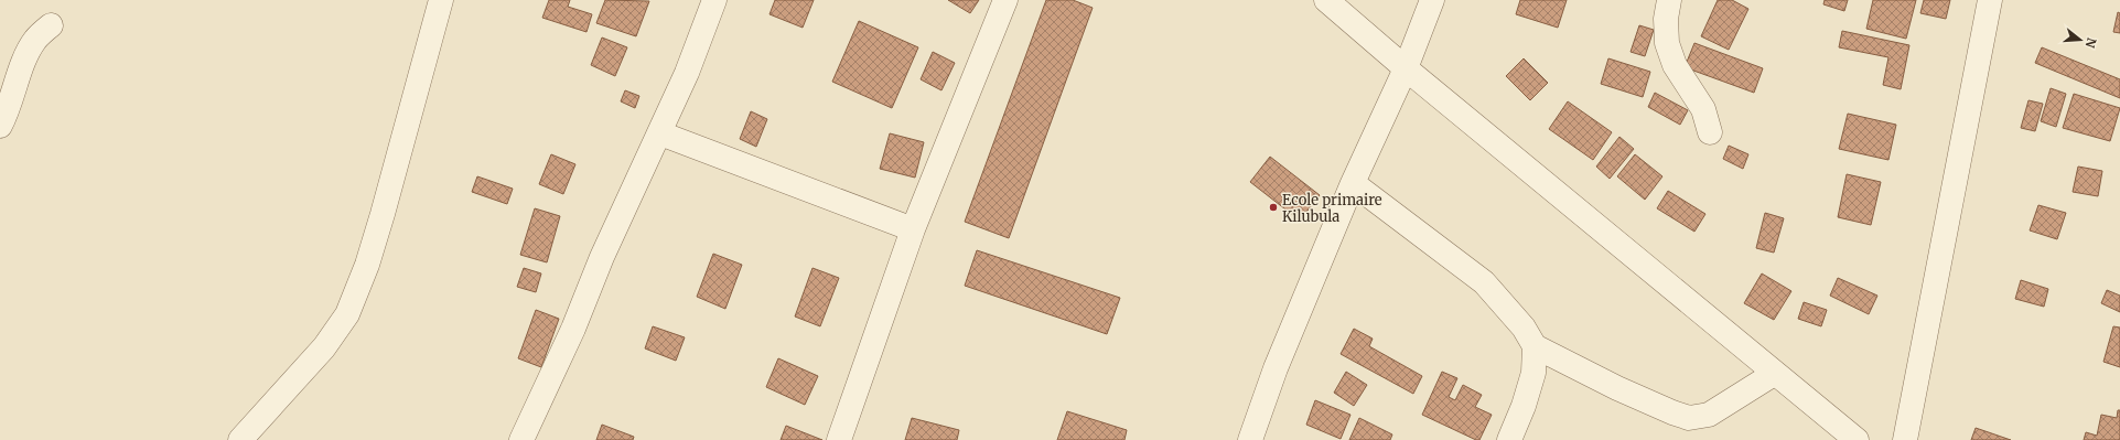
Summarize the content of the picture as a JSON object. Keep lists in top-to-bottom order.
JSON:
{
  "places": ["Ecole primaire Kilubula"],
  "north": "right"
}
